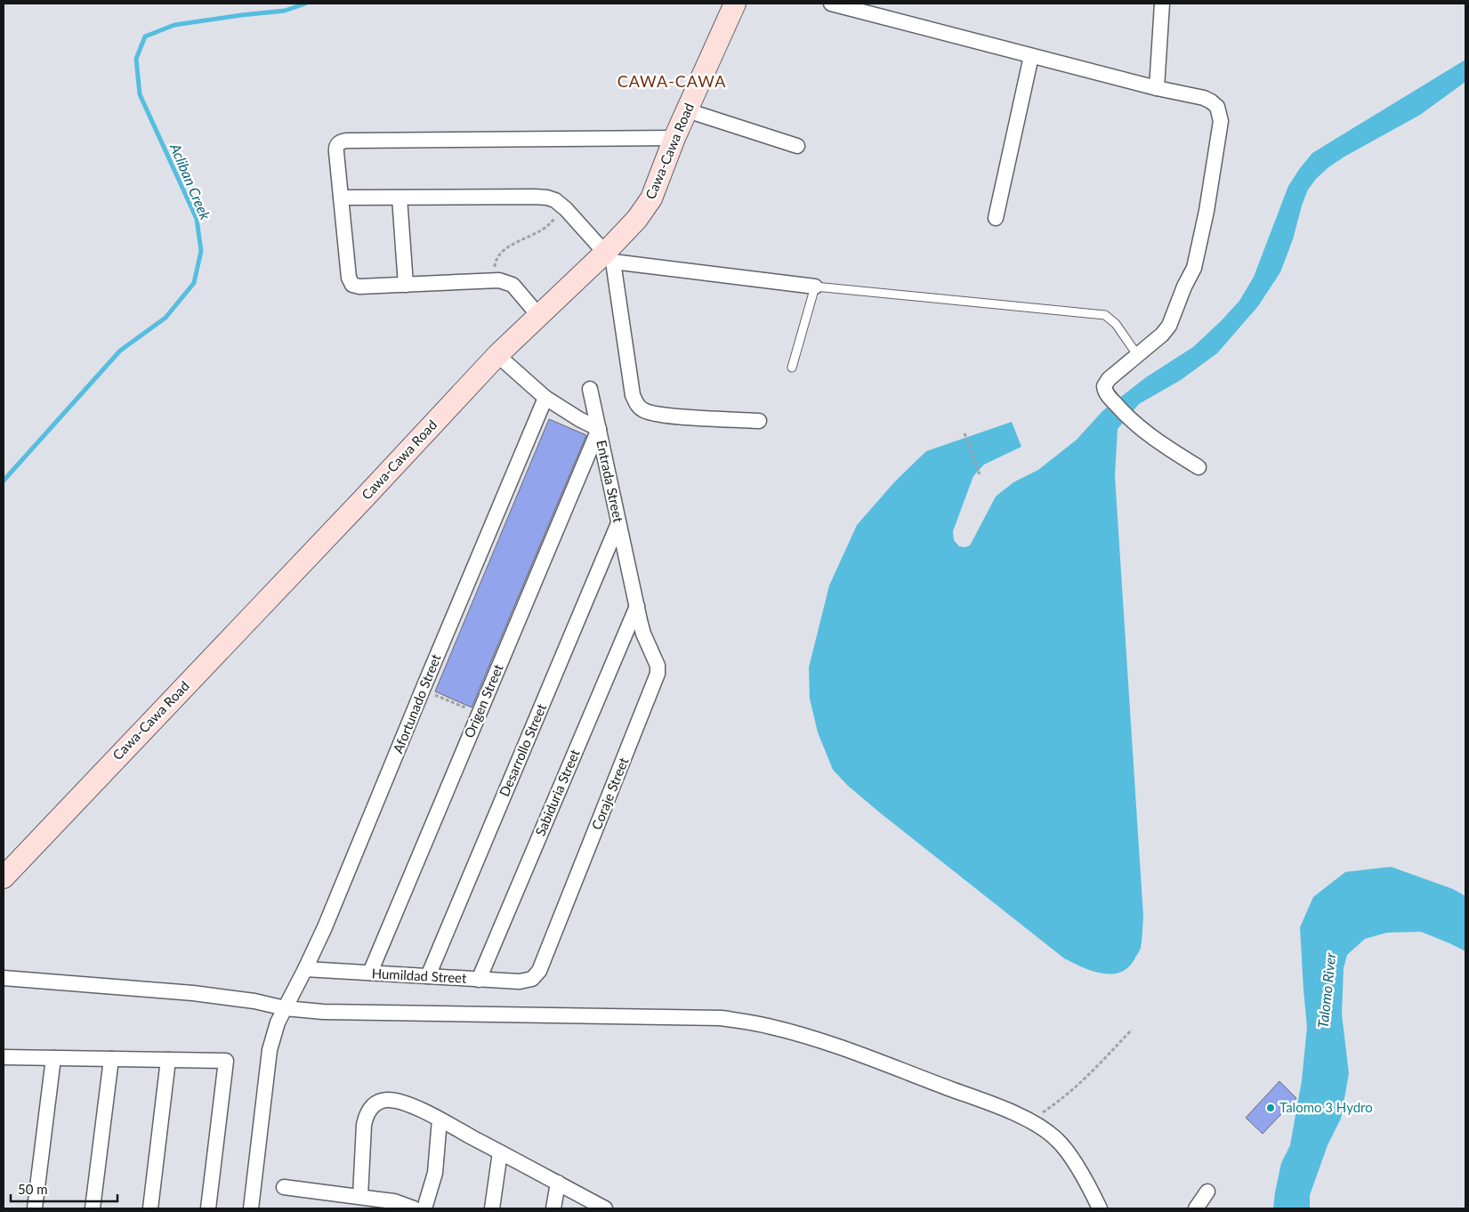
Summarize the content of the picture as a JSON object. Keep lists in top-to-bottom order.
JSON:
{
  "streets": {
    "street": [
      "Cawa-Cawa Road",
      "Entrada Street",
      "Origen Street",
      "Afortunado Street",
      "Desarrollo Street",
      "Sabiduria Street",
      "Coraje Street",
      "Humildad Street"
    ]
  },
  "crossings": [
    ["Cawa-Cawa Road", "Entrada Street"],
    ["Entrada Street", "Origen Street"],
    ["Entrada Street", "Afortunado Street"],
    ["Entrada Street", "Desarrollo Street"],
    ["Entrada Street", "Sabiduria Street"],
    ["Entrada Street", "Coraje Street"],
    ["Origen Street", "Humildad Street"],
    ["Afortunado Street", "Humildad Street"],
    ["Desarrollo Street", "Humildad Street"],
    ["Sabiduria Street", "Coraje Street"],
    ["Sabiduria Street", "Humildad Street"],
    ["Coraje Street", "Humildad Street"]
  ],
  "districts": ["CAWA-CAWA"],
  "water": ["Acliban Creek", "Talomo River"],
  "places": ["Talomo 3 Hydro"],
  "scale_bar": "50 m"
}
